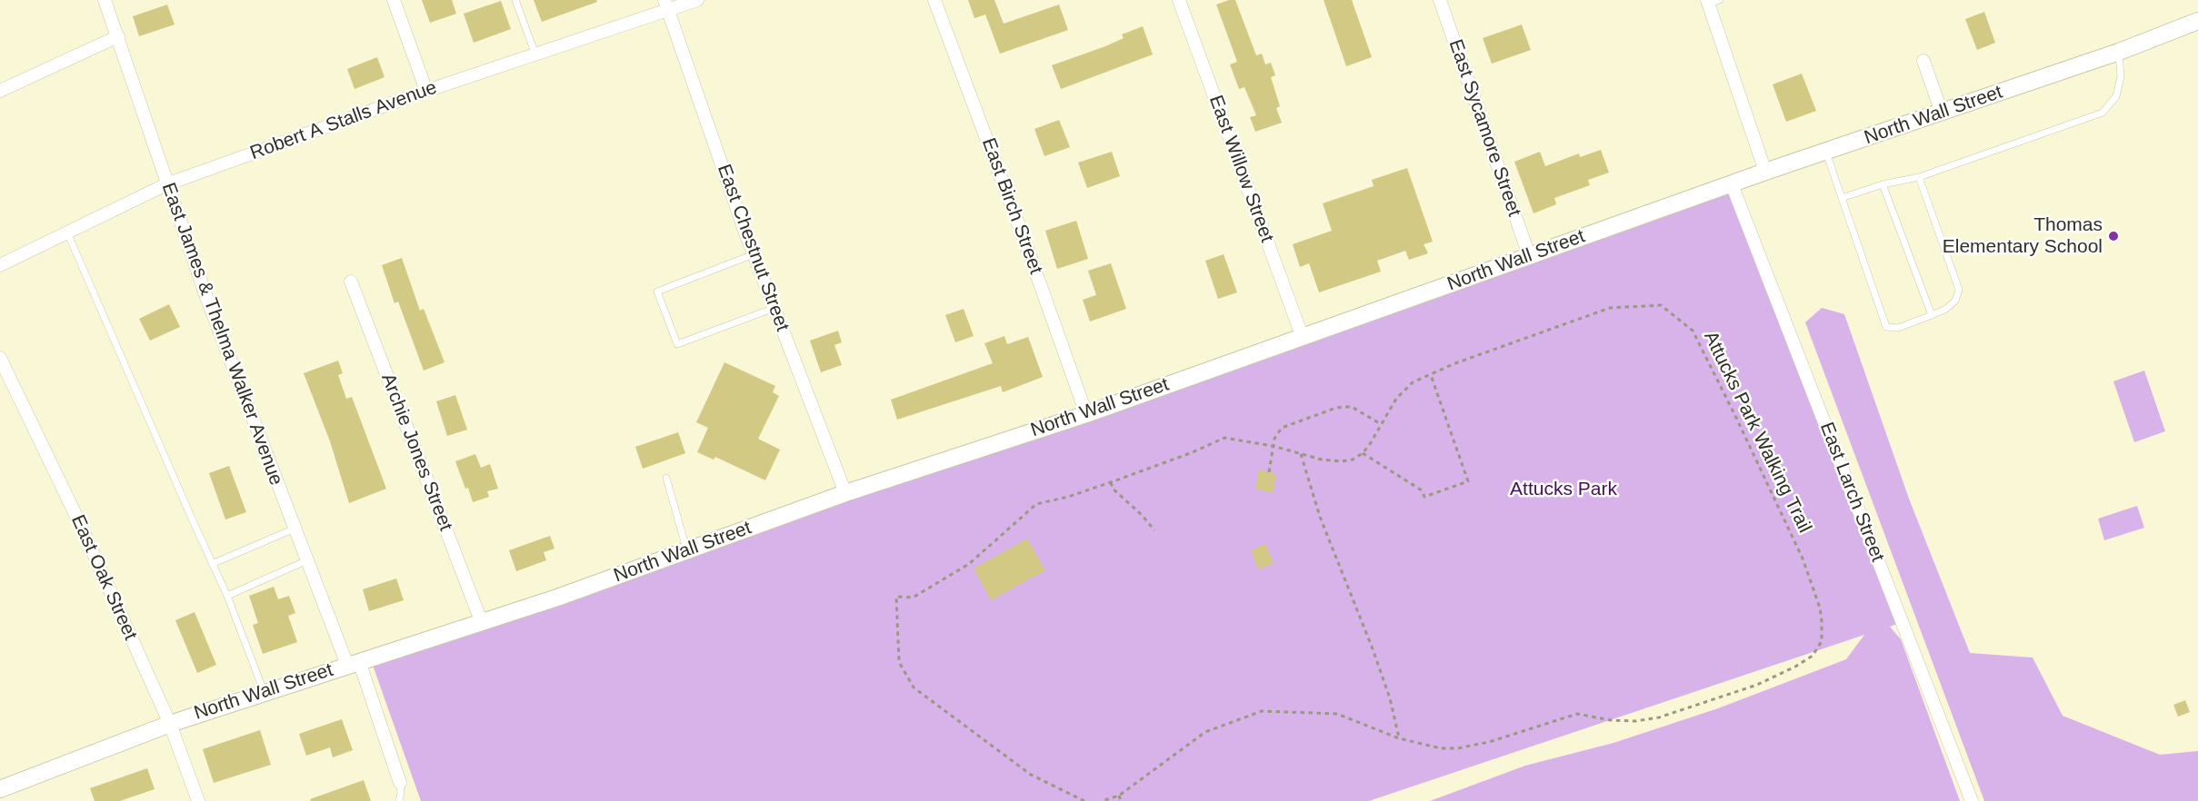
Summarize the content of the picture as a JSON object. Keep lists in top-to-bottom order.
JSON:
{
  "streets": {
    "street": [
      "North Wall Street",
      "Robert A Stalls Avenue",
      "East Sycamore Street",
      "East Willow Street",
      "East Birch Street",
      "East Chestnut Street",
      "East James & Thelma Walker Avenue",
      "Archie Jones Street",
      "East Larch Street",
      "East Oak Street"
    ],
    "path": ["Attucks Park Walking Trail"]
  },
  "crossings": [
    ["North Wall Street", "East Sycamore Street"],
    ["North Wall Street", "East Willow Street"],
    ["North Wall Street", "East Birch Street"],
    ["North Wall Street", "East Chestnut Street"],
    ["North Wall Street", "East James & Thelma Walker Avenue"],
    ["North Wall Street", "Archie Jones Street"],
    ["North Wall Street", "East Larch Street"],
    ["North Wall Street", "East Oak Street"],
    ["Robert A Stalls Avenue", "East Chestnut Street"],
    ["Robert A Stalls Avenue", "East James & Thelma Walker Avenue"]
  ],
  "parks": ["Attucks Park"],
  "places": ["Thomas Elementary School"]
}
